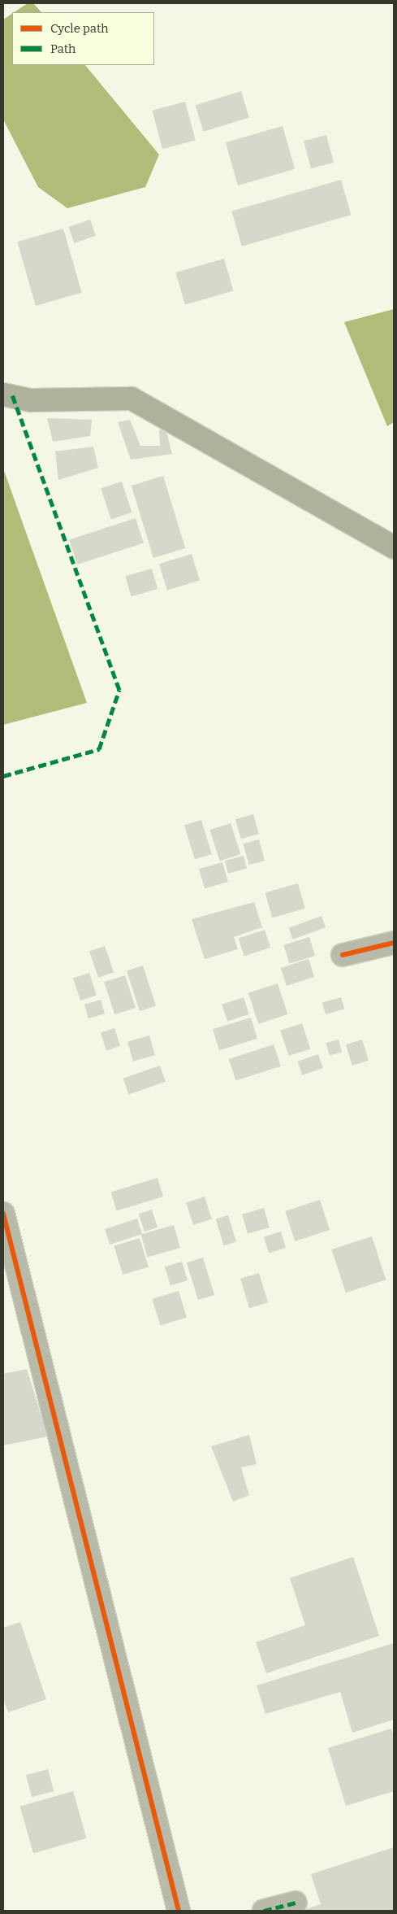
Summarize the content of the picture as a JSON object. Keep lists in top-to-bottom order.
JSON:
{
  "legend": ["Cycle path", "Path"]
}
